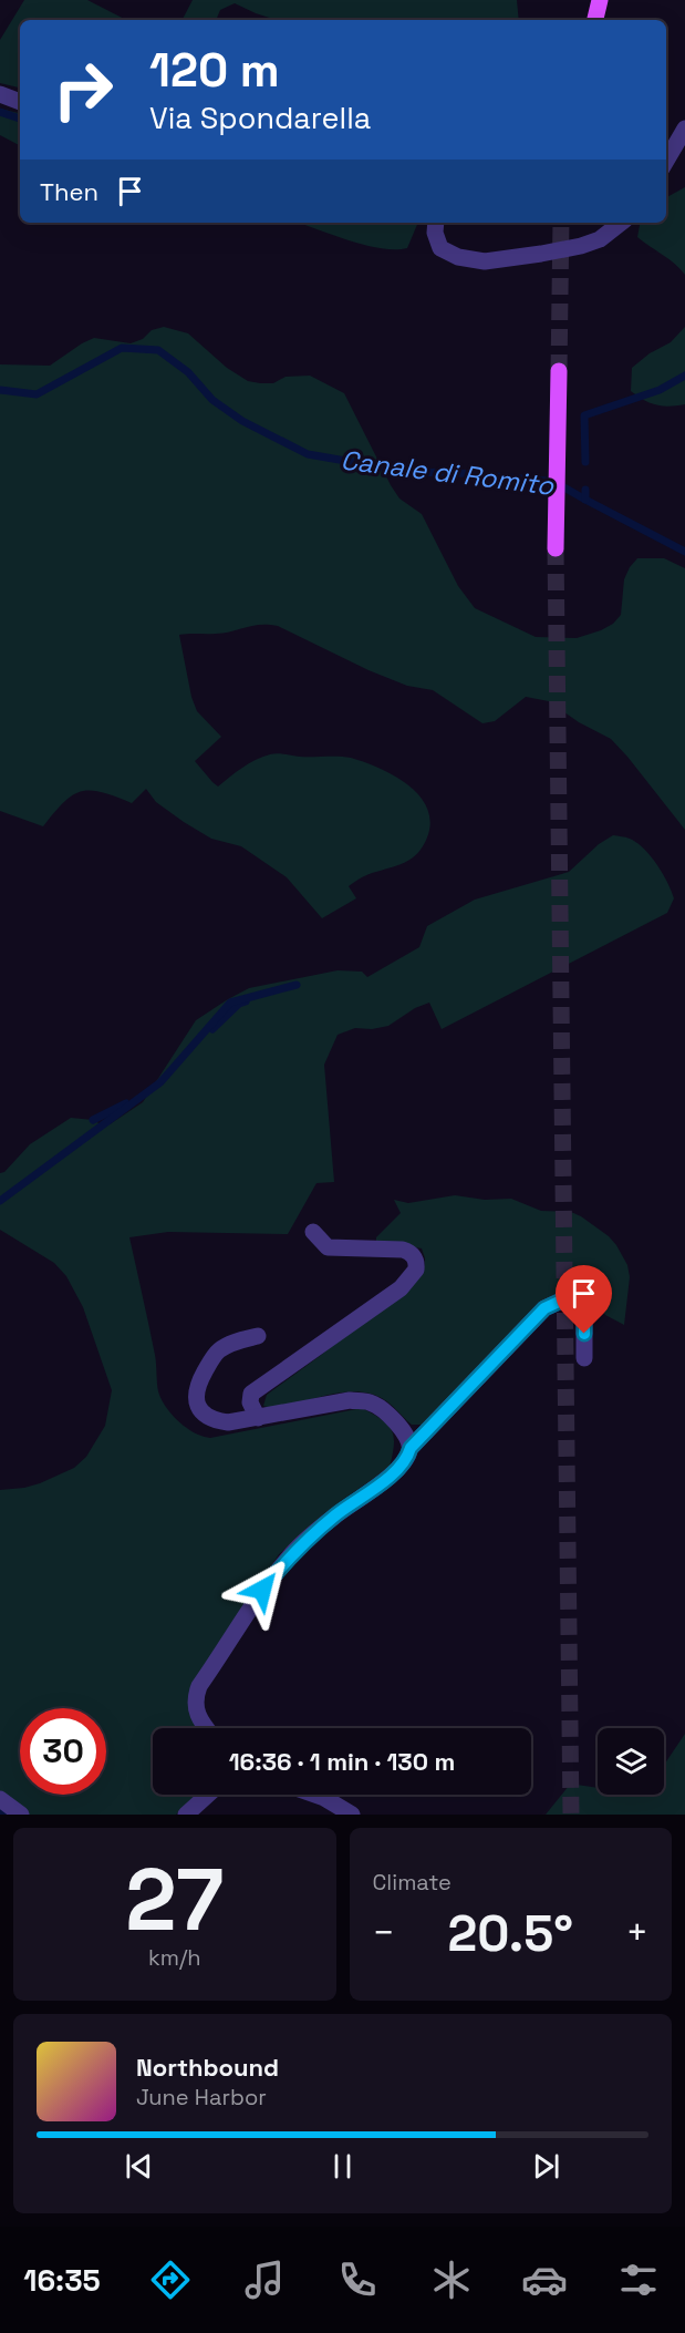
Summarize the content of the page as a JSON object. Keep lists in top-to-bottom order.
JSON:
{
  "water": ["Canale di Romito"],
  "page": {
    "turn": ["120 m", "Via Spondarella"],
    "then": "Then",
    "limit": "30",
    "trip": "16:36 · 1 min · 130 m",
    "tile": [
      ["27", "km/h"],
      "Climate"
    ],
    "heat": ["−", "20.5°", "+"],
    "song": ["Northbound", "June Harbor"],
    "tabs": "16:35"
  }
}
